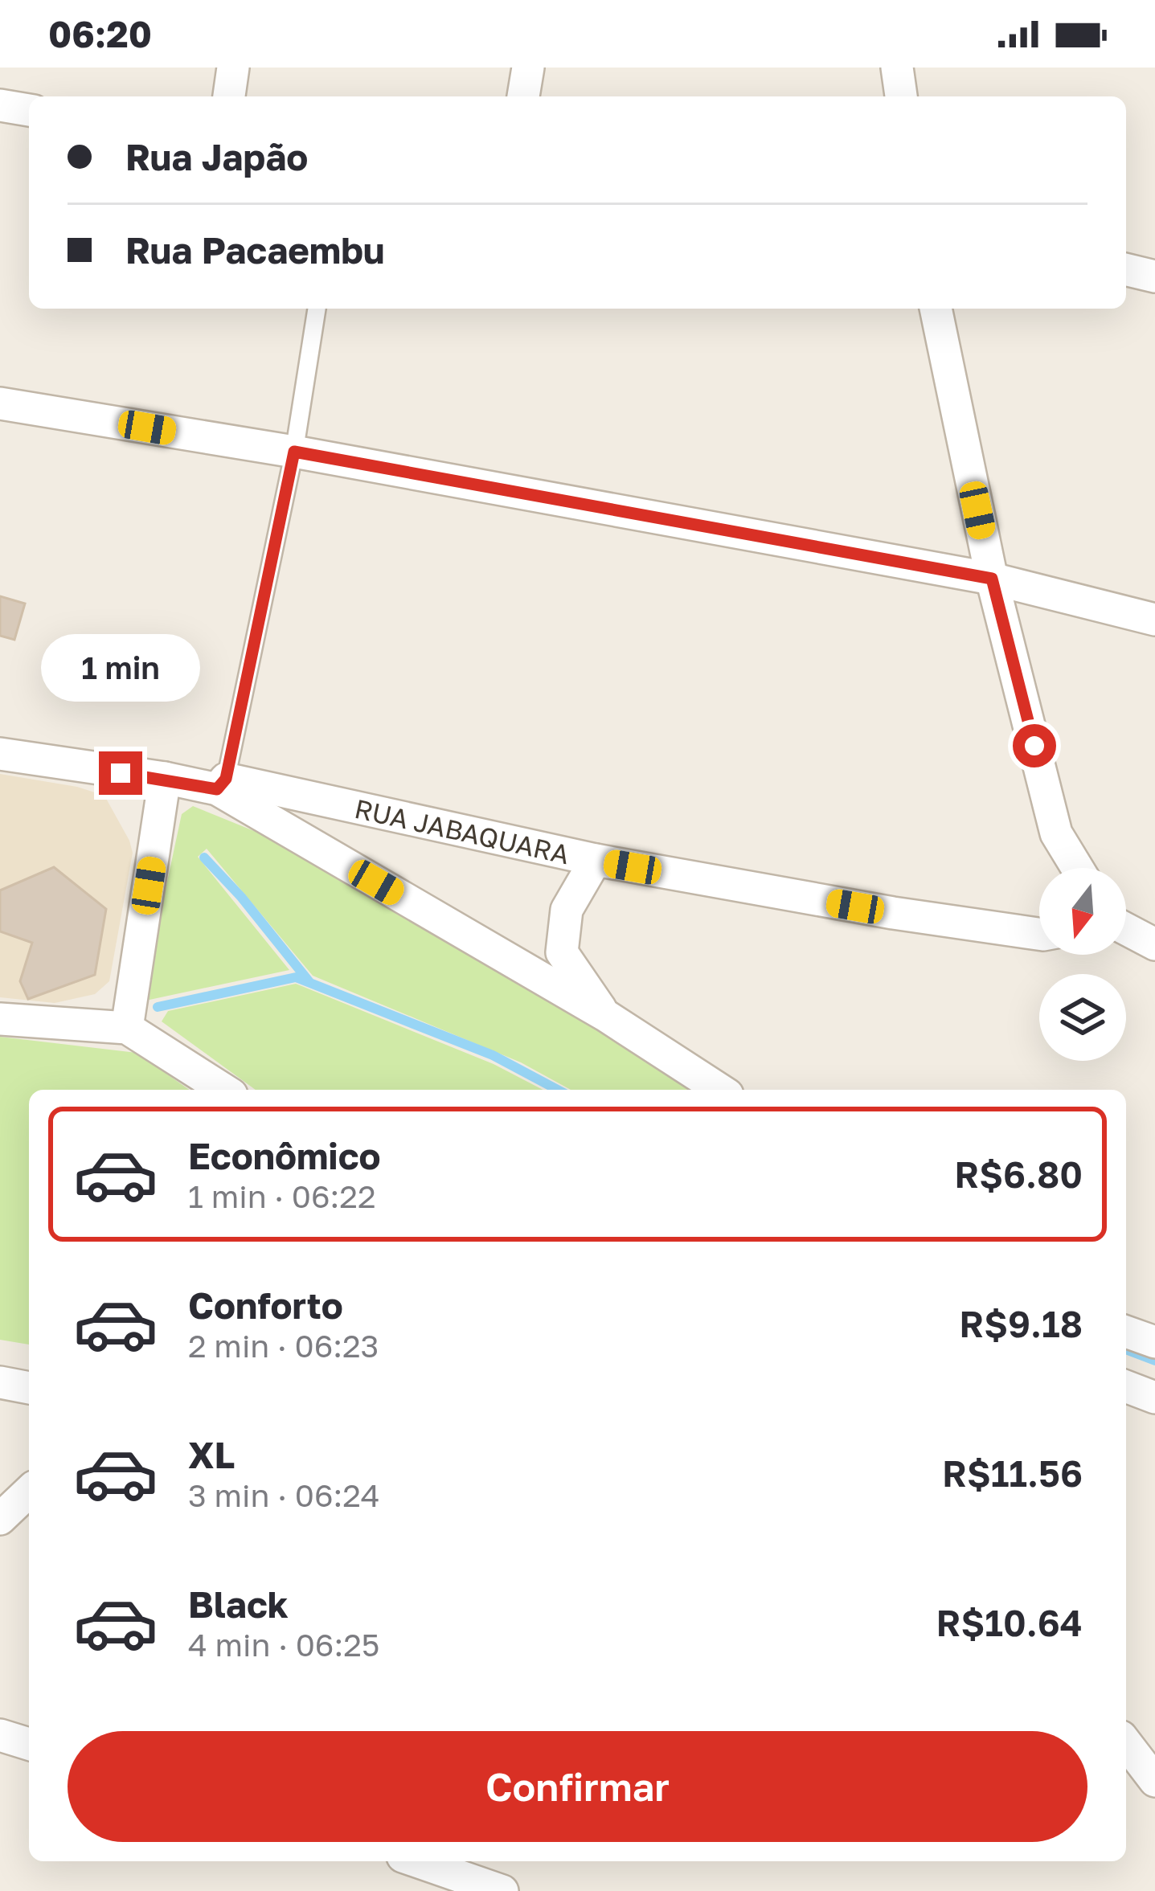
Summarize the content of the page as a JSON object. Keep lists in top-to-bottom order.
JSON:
{
  "streets": {
    "street": ["RUA JABAQUARA"]
  },
  "north": "bottom",
  "page": {
    "status": "06:20",
    "banner": ["Rua Japão", "Rua Pacaembu"],
    "bubble": "1 min",
    "list": [
      {
        "name": "Econômico",
        "note": "1 min · 06:22",
        "value": "R$6.80"
      },
      {
        "name": "Conforto",
        "note": "2 min · 06:23",
        "value": "R$9.18"
      },
      {
        "name": "XL",
        "note": "3 min · 06:24",
        "value": "R$11.56"
      },
      {
        "name": "Black",
        "note": "4 min · 06:25",
        "value": "R$10.64"
      }
    ],
    "buttons": "Confirmar"
  }
}
